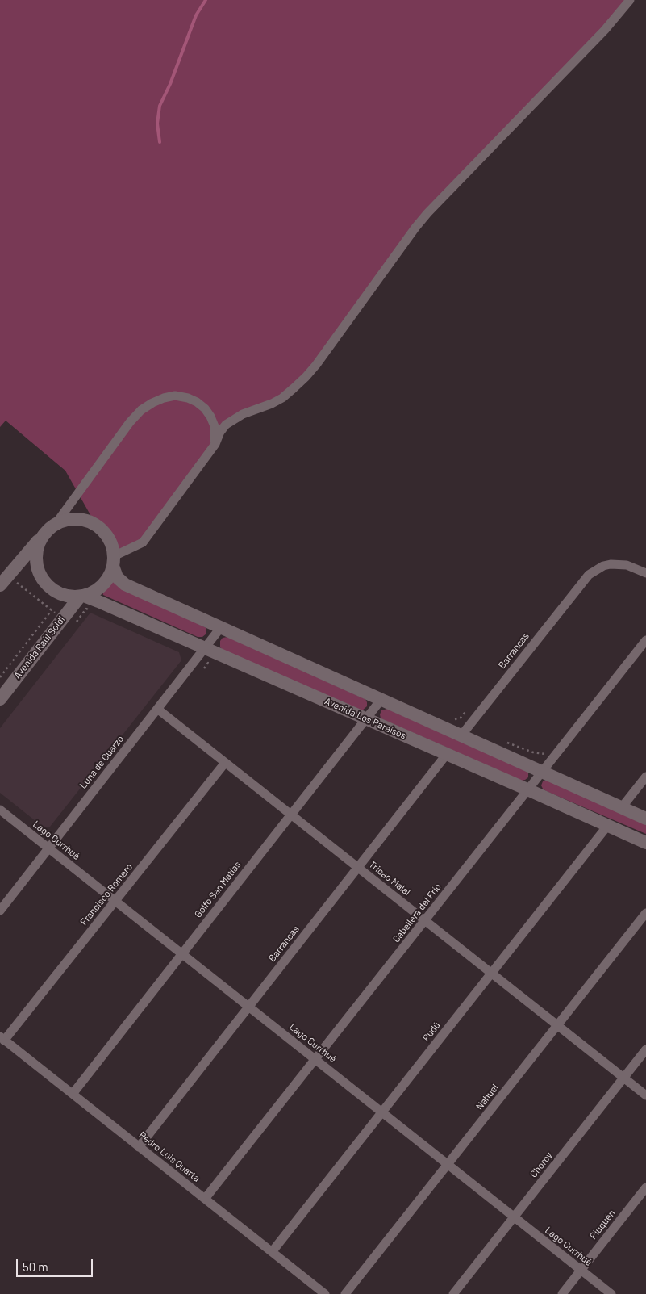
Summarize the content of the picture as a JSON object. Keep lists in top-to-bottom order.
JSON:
{
  "streets": {
    "main road": ["Avenida Raúl Soldi", "Avenida Los Paraísos"],
    "street": [
      "Barrancas",
      "Luna de Cuarzo",
      "Lago Currhué",
      "Tricao Malal",
      "Golfo San Matías",
      "Francisco Romero",
      "Cabellera del Frío",
      "Pudú",
      "Nahuel",
      "Pedro Luis Quarta",
      "Choroy",
      "Piuquén"
    ]
  },
  "crossings": [
    ["Avenida Raúl Soldi", "Avenida Los Paraísos"],
    ["Barrancas", "Avenida Los Paraísos"],
    ["Barrancas", "Lago Currhué"],
    ["Barrancas", "Tricao Malal"],
    ["Barrancas", "Pedro Luis Quarta"],
    ["Avenida Los Paraísos", "Luna de Cuarzo"],
    ["Avenida Los Paraísos", "Golfo San Matías"],
    ["Avenida Los Paraísos", "Cabellera del Frío"],
    ["Avenida Los Paraísos", "Pudú"],
    ["Luna de Cuarzo", "Lago Currhué"],
    ["Luna de Cuarzo", "Tricao Malal"],
    ["Lago Currhué", "Golfo San Matías"],
    ["Lago Currhué", "Francisco Romero"],
    ["Lago Currhué", "Cabellera del Frío"],
    ["Lago Currhué", "Pudú"],
    ["Lago Currhué", "Nahuel"],
    ["Lago Currhué", "Choroy"],
    ["Lago Currhué", "Piuquén"],
    ["Tricao Malal", "Golfo San Matías"],
    ["Tricao Malal", "Francisco Romero"],
    ["Tricao Malal", "Cabellera del Frío"],
    ["Tricao Malal", "Pudú"],
    ["Tricao Malal", "Nahuel"],
    ["Tricao Malal", "Choroy"],
    ["Golfo San Matías", "Pedro Luis Quarta"],
    ["Francisco Romero", "Pedro Luis Quarta"],
    ["Cabellera del Frío", "Pedro Luis Quarta"],
    ["Pudú", "Pedro Luis Quarta"]
  ],
  "scale_bar": "50 m"
}
